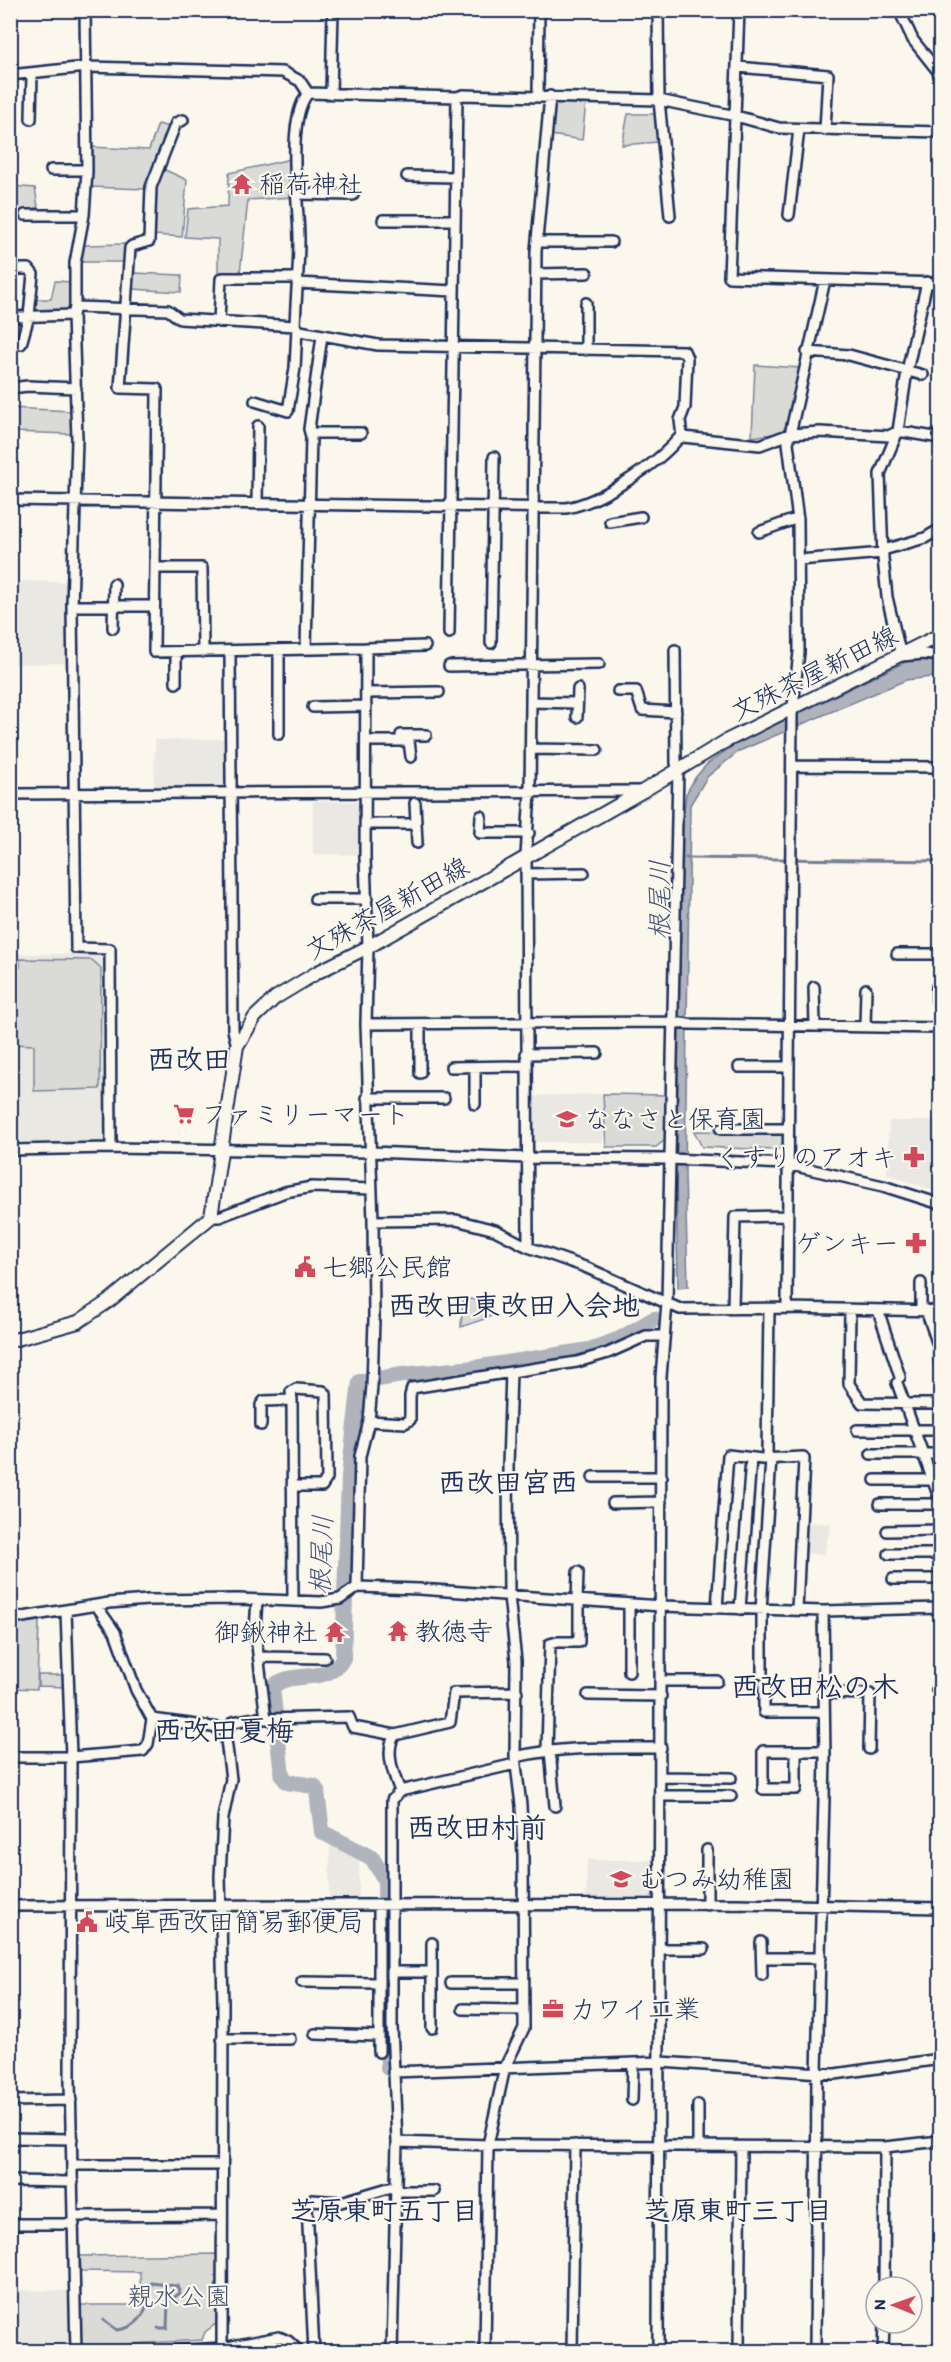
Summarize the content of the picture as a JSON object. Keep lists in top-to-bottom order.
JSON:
{
  "streets": {
    "main road": ["文殊茶屋新田線"]
  },
  "districts": [
    "西改田",
    "西改田東改田入会地",
    "西改田宮西",
    "西改田松の木",
    "西改田夏梅",
    "西改田村前",
    "芝原東町五丁目",
    "芝原東町三丁目"
  ],
  "water": ["根尾川"],
  "parks": ["親水公園"],
  "places": {
    "temple": ["稲荷神社", "教徳寺", "御鍬神社"],
    "supermarket": ["ファミリーマート"],
    "school or university": ["ななさと保育園", "むつみ幼稚園"],
    "pharmacy": ["くすりのアオキ", "ゲンキー"],
    "public building": ["七郷公民館", "岐阜西改田簡易郵便局"],
    "office": ["カワイ工業"]
  },
  "north": "left"
}
